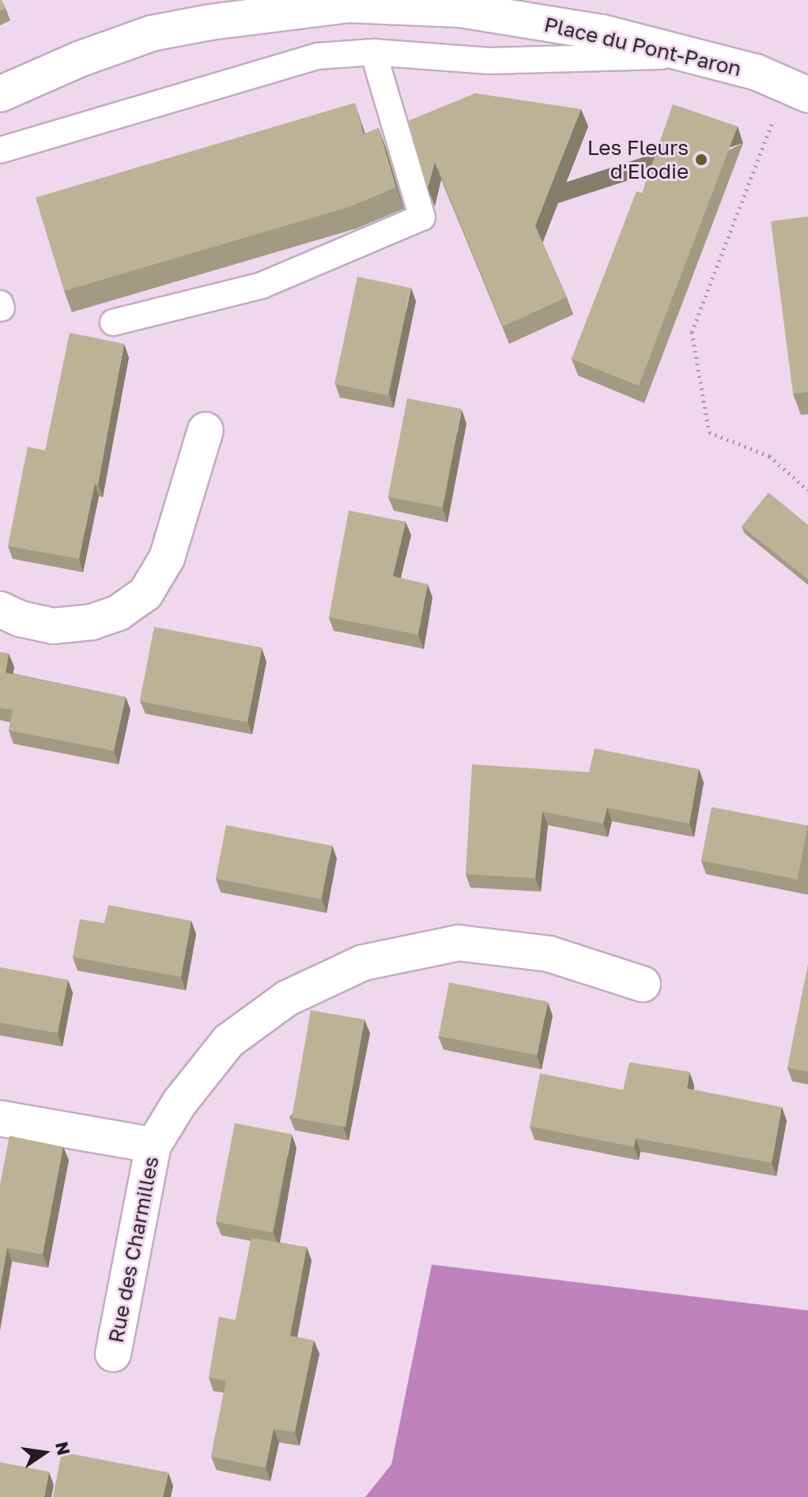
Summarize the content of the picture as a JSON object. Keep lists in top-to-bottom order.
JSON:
{
  "streets": {
    "street": ["Place du Pont-Paron", "Rue des Charmilles"]
  },
  "places": ["Les Fleurs d'Elodie"],
  "north": "right"
}
